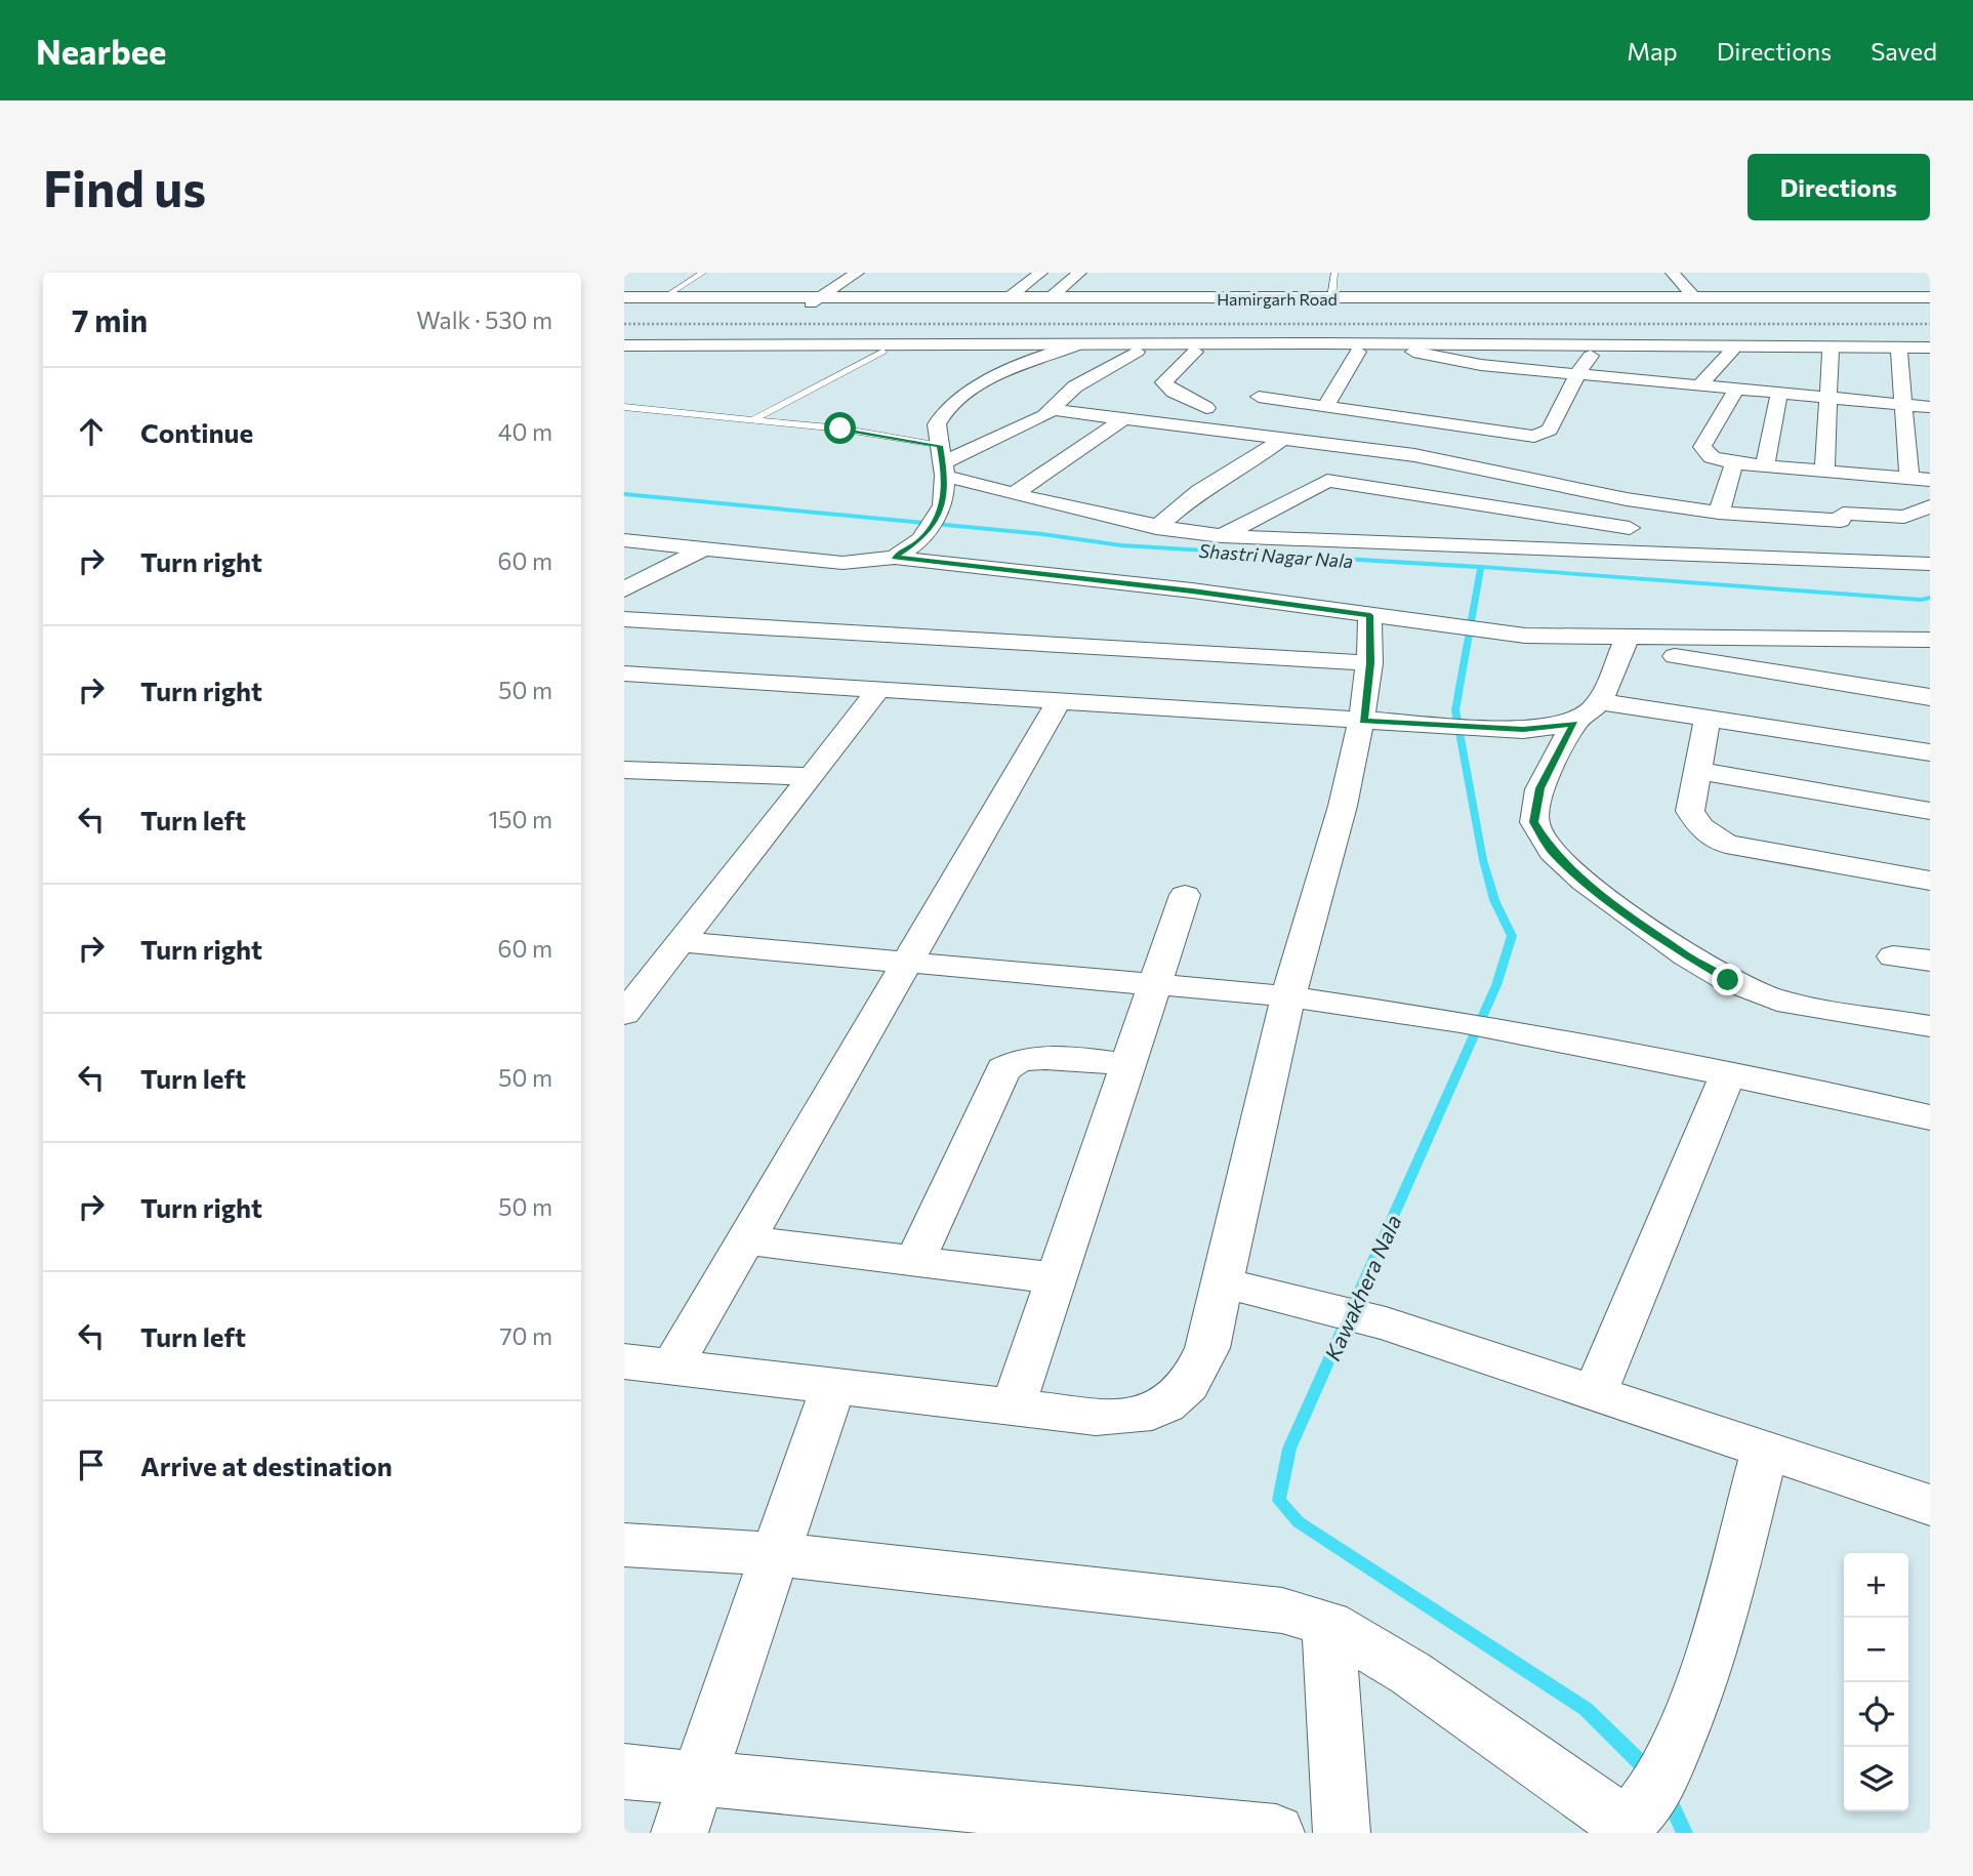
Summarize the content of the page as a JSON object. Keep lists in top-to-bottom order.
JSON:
{
  "streets": {
    "main road": ["Hamirgarh Road"]
  },
  "water": ["Shastri Nagar Nala", "Kawakhera Nala"],
  "page": {
    "header": "Nearbee",
    "nav": ["Map", "Directions", "Saved"],
    "buttons": "Directions",
    "title": "Find us",
    "heading": ["7 min", "Walk · 530 m"],
    "list": [
      ["Continue", "40 m"],
      ["Turn right", "60 m"],
      ["Turn right", "50 m"],
      ["Turn left", "150 m"],
      ["Turn right", "60 m"],
      ["Turn left", "50 m"],
      ["Turn right", "50 m"],
      ["Turn left", "70 m"],
      "Arrive at destination"
    ],
    "map_buttons": ["+", "−"]
  }
}
